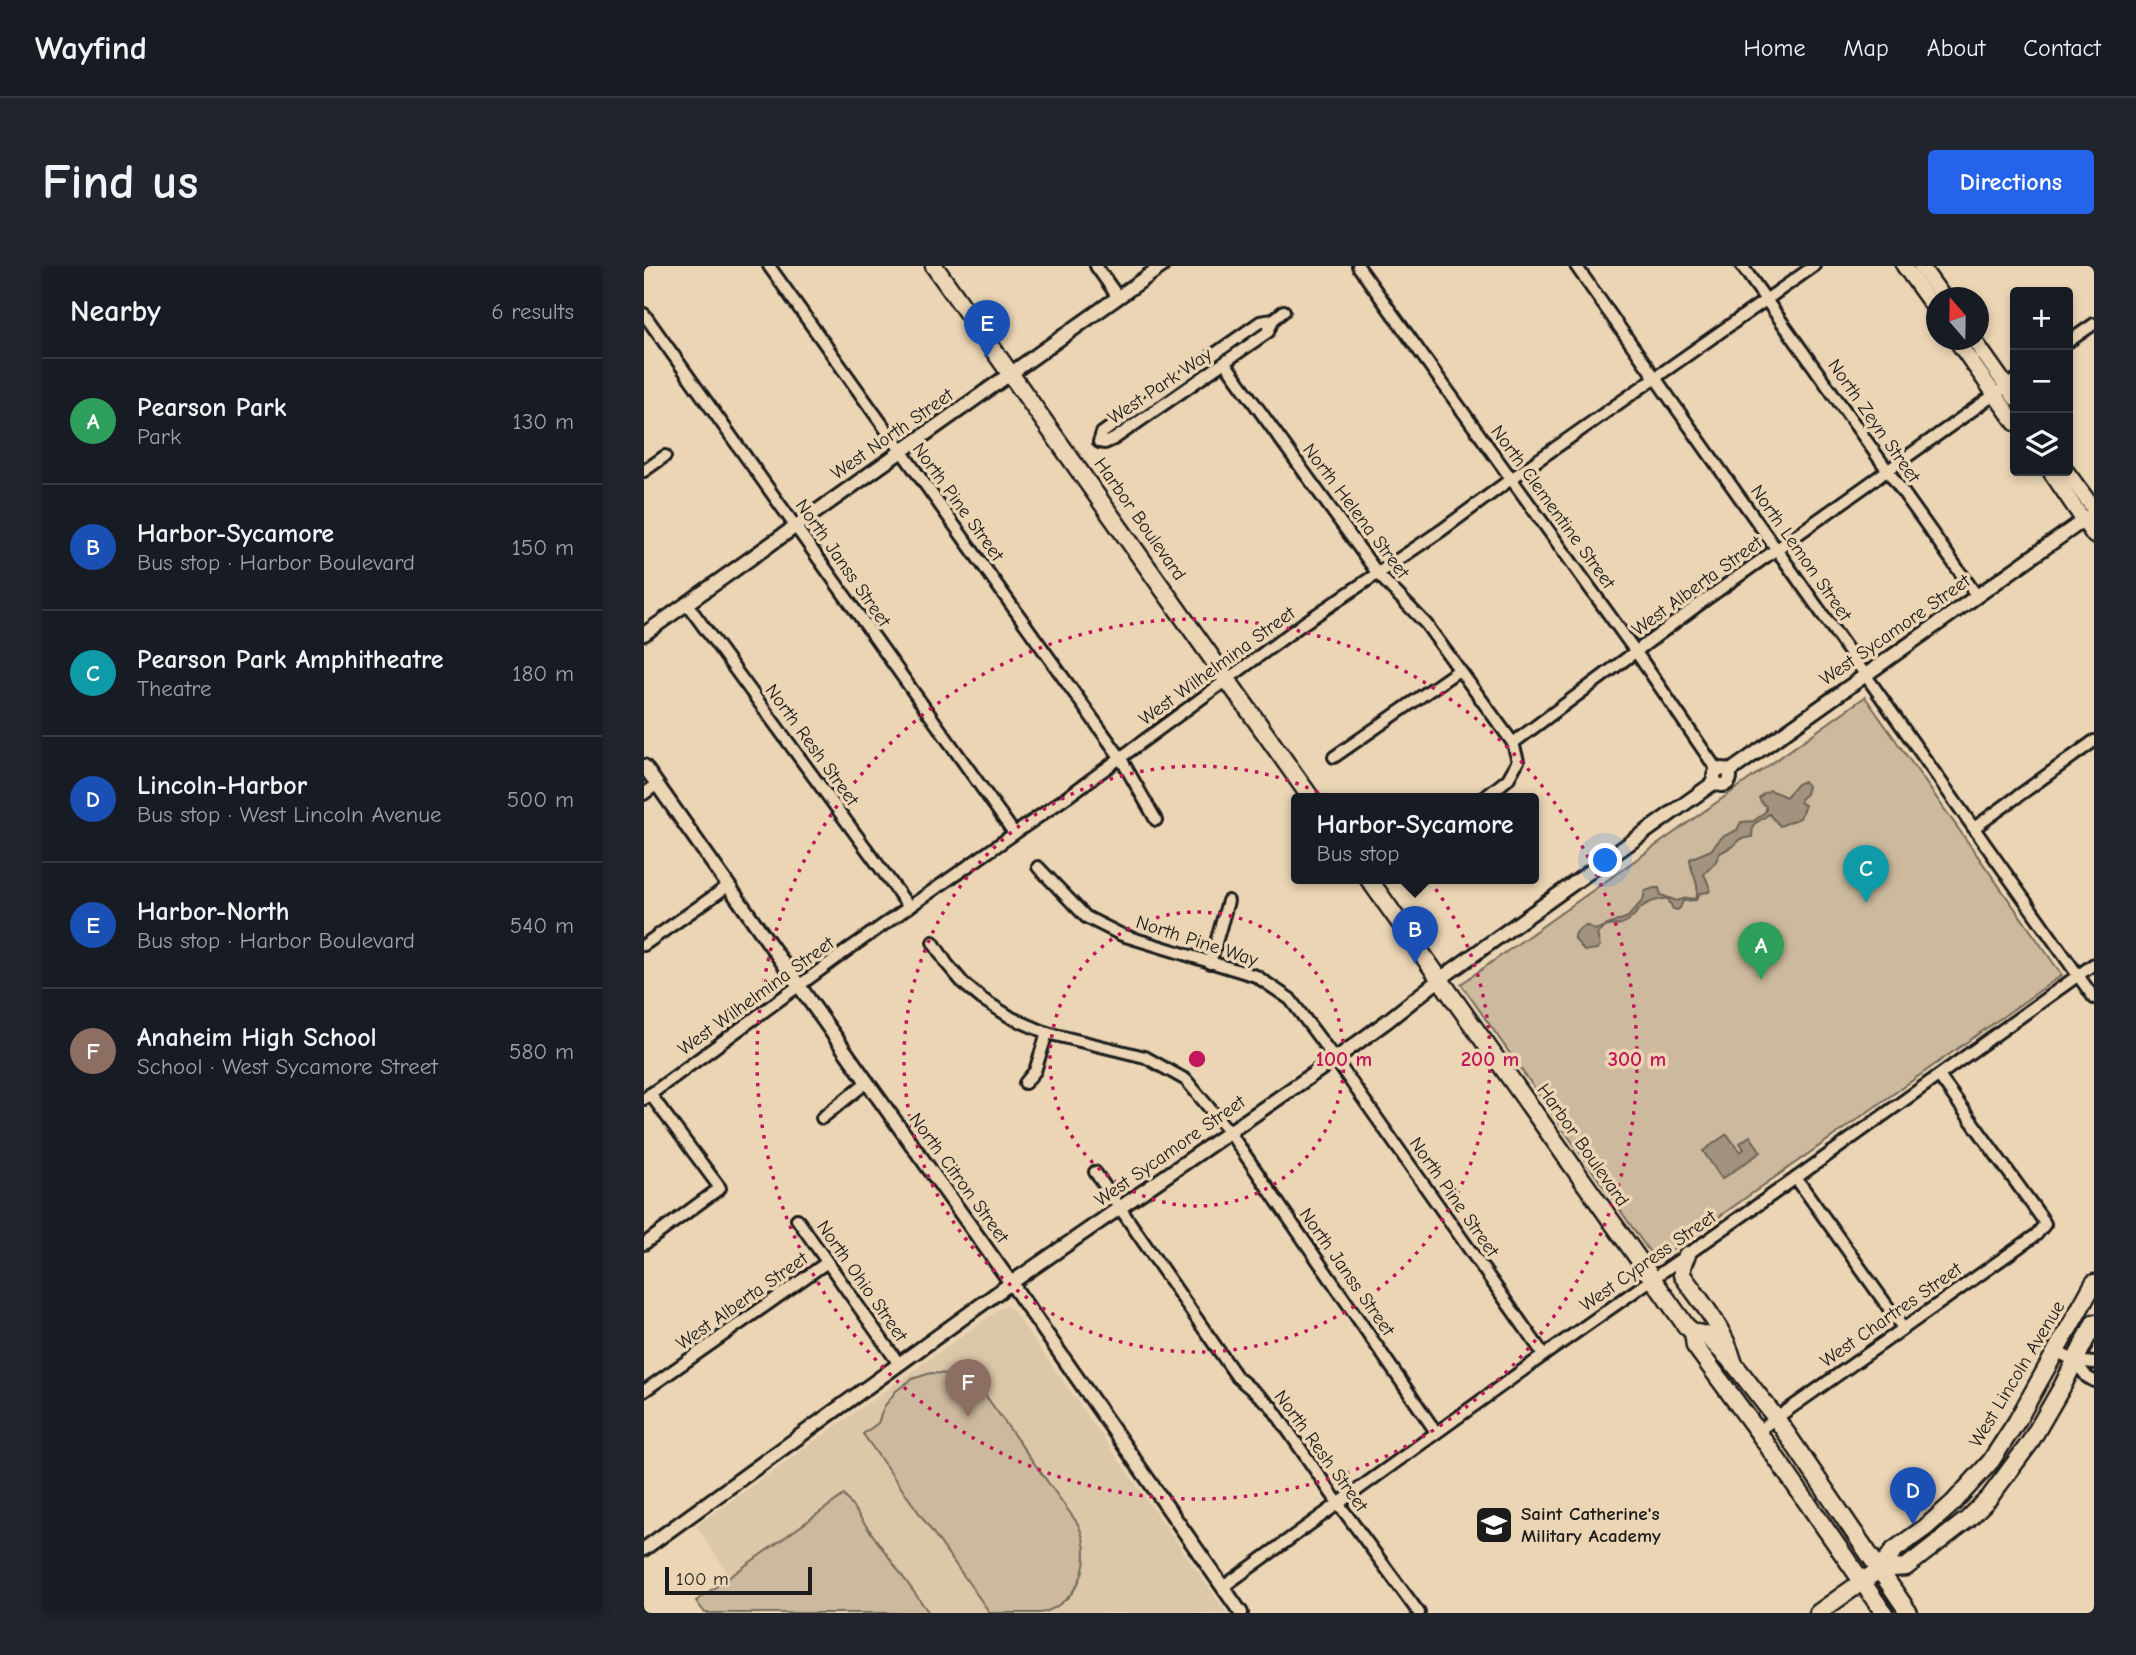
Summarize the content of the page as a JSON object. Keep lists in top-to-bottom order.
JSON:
{
  "streets": {
    "main road": ["Harbor Boulevard", "West Lincoln Avenue"],
    "street": [
      "West Park Way",
      "North Zeyn Street",
      "West North Street",
      "North Pine Street",
      "North Clementine Street",
      "North Helena Street",
      "North Lemon Street",
      "North Janss Street",
      "West Alberta Street",
      "West Sycamore Street",
      "West Wilhelmina Street",
      "North Resh Street",
      "North Pine Way",
      "North Citron Street",
      "West Cypress Street",
      "North Ohio Street",
      "West Chartres Street"
    ]
  },
  "crossings": [
    ["West Park Way", "North Helena Street"],
    ["North Zeyn Street", "West Alberta Street"],
    ["North Zeyn Street", "West Sycamore Street"],
    ["North Zeyn Street", "West Wilhelmina Street"],
    ["West North Street", "North Pine Street"],
    ["West North Street", "Harbor Boulevard"],
    ["West North Street", "North Janss Street"],
    ["West North Street", "North Resh Street"],
    ["North Pine Street", "West Sycamore Street"],
    ["North Pine Street", "West Wilhelmina Street"],
    ["North Pine Street", "North Pine Way"],
    ["North Pine Street", "West Cypress Street"],
    ["North Clementine Street", "West Alberta Street"],
    ["North Clementine Street", "West Sycamore Street"],
    ["North Clementine Street", "West Wilhelmina Street"],
    ["North Helena Street", "West Alberta Street"],
    ["North Helena Street", "West Wilhelmina Street"],
    ["Harbor Boulevard", "West Sycamore Street"],
    ["Harbor Boulevard", "West Wilhelmina Street"],
    ["Harbor Boulevard", "West Cypress Street"],
    ["Harbor Boulevard", "West Chartres Street"],
    ["Harbor Boulevard", "West Lincoln Avenue"],
    ["North Lemon Street", "West Alberta Street"],
    ["North Lemon Street", "West Sycamore Street"],
    ["North Lemon Street", "West Wilhelmina Street"],
    ["North Lemon Street", "West Cypress Street"],
    ["North Janss Street", "West Sycamore Street"],
    ["North Janss Street", "West Wilhelmina Street"],
    ["North Janss Street", "West Cypress Street"],
    ["West Alberta Street", "North Ohio Street"],
    ["West Sycamore Street", "North Resh Street"],
    ["West Sycamore Street", "North Pine Way"],
    ["West Sycamore Street", "North Citron Street"],
    ["West Sycamore Street", "North Ohio Street"],
    ["West Wilhelmina Street", "North Resh Street"],
    ["West Wilhelmina Street", "North Citron Street"],
    ["North Resh Street", "West Cypress Street"],
    ["North Citron Street", "West Cypress Street"],
    ["West Cypress Street", "West Chartres Street"]
  ],
  "places": {
    "school or university": ["Saint Catherine's Military Academy"]
  },
  "scale_bar": "100 m",
  "north": "top",
  "page": {
    "header": "Wayfind",
    "nav": [
      "Home",
      "Map",
      "About",
      "Contact"
    ],
    "buttons": "Directions",
    "title": "Find us",
    "heading": ["Nearby", "6 results"],
    "map_buttons": ["+", "−"],
    "pins": [
      "E",
      "C",
      "B",
      "A",
      "F",
      "D"
    ],
    "list": [
      {
        "mark": "A",
        "name": "Pearson Park",
        "note": "Park",
        "value": "130 m"
      },
      {
        "mark": "B",
        "name": "Harbor-Sycamore",
        "note": "Bus stop · Harbor Boulevard",
        "value": "150 m"
      },
      {
        "mark": "C",
        "name": "Pearson Park Amphitheatre",
        "note": "Theatre",
        "value": "180 m"
      },
      {
        "mark": "D",
        "name": "Lincoln-Harbor",
        "note": "Bus stop · West Lincoln Avenue",
        "value": "500 m"
      },
      {
        "mark": "E",
        "name": "Harbor-North",
        "note": "Bus stop · Harbor Boulevard",
        "value": "540 m"
      },
      {
        "mark": "F",
        "name": "Anaheim High School",
        "note": "School · West Sycamore Street",
        "value": "580 m"
      }
    ],
    "popup": ["Harbor-Sycamore", "Bus stop"],
    "scale": "100 m"
  },
  "rings": ["100 m", "200 m", "300 m"]
}
